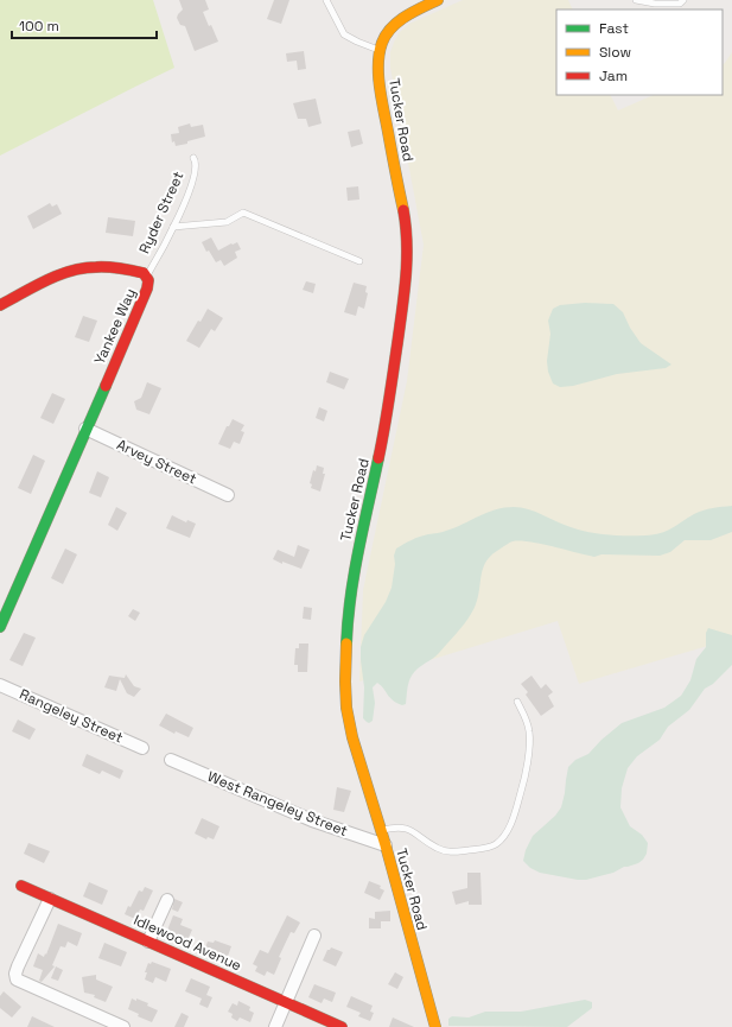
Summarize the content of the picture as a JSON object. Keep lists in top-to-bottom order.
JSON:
{
  "streets": {
    "main road": ["Tucker Road", "Yankee Way", "Idlewood Avenue"],
    "street": ["Arvey Street", "Rangeley Street", "West Rangeley Street"],
    "lane": ["Ryder Street"]
  },
  "crossings": [
    ["Tucker Road", "West Rangeley Street"],
    ["Ryder Street", "Yankee Way"],
    ["Yankee Way", "Arvey Street"]
  ],
  "legend": ["Fast", "Slow", "Jam"],
  "scale_bar": "100 m"
}
